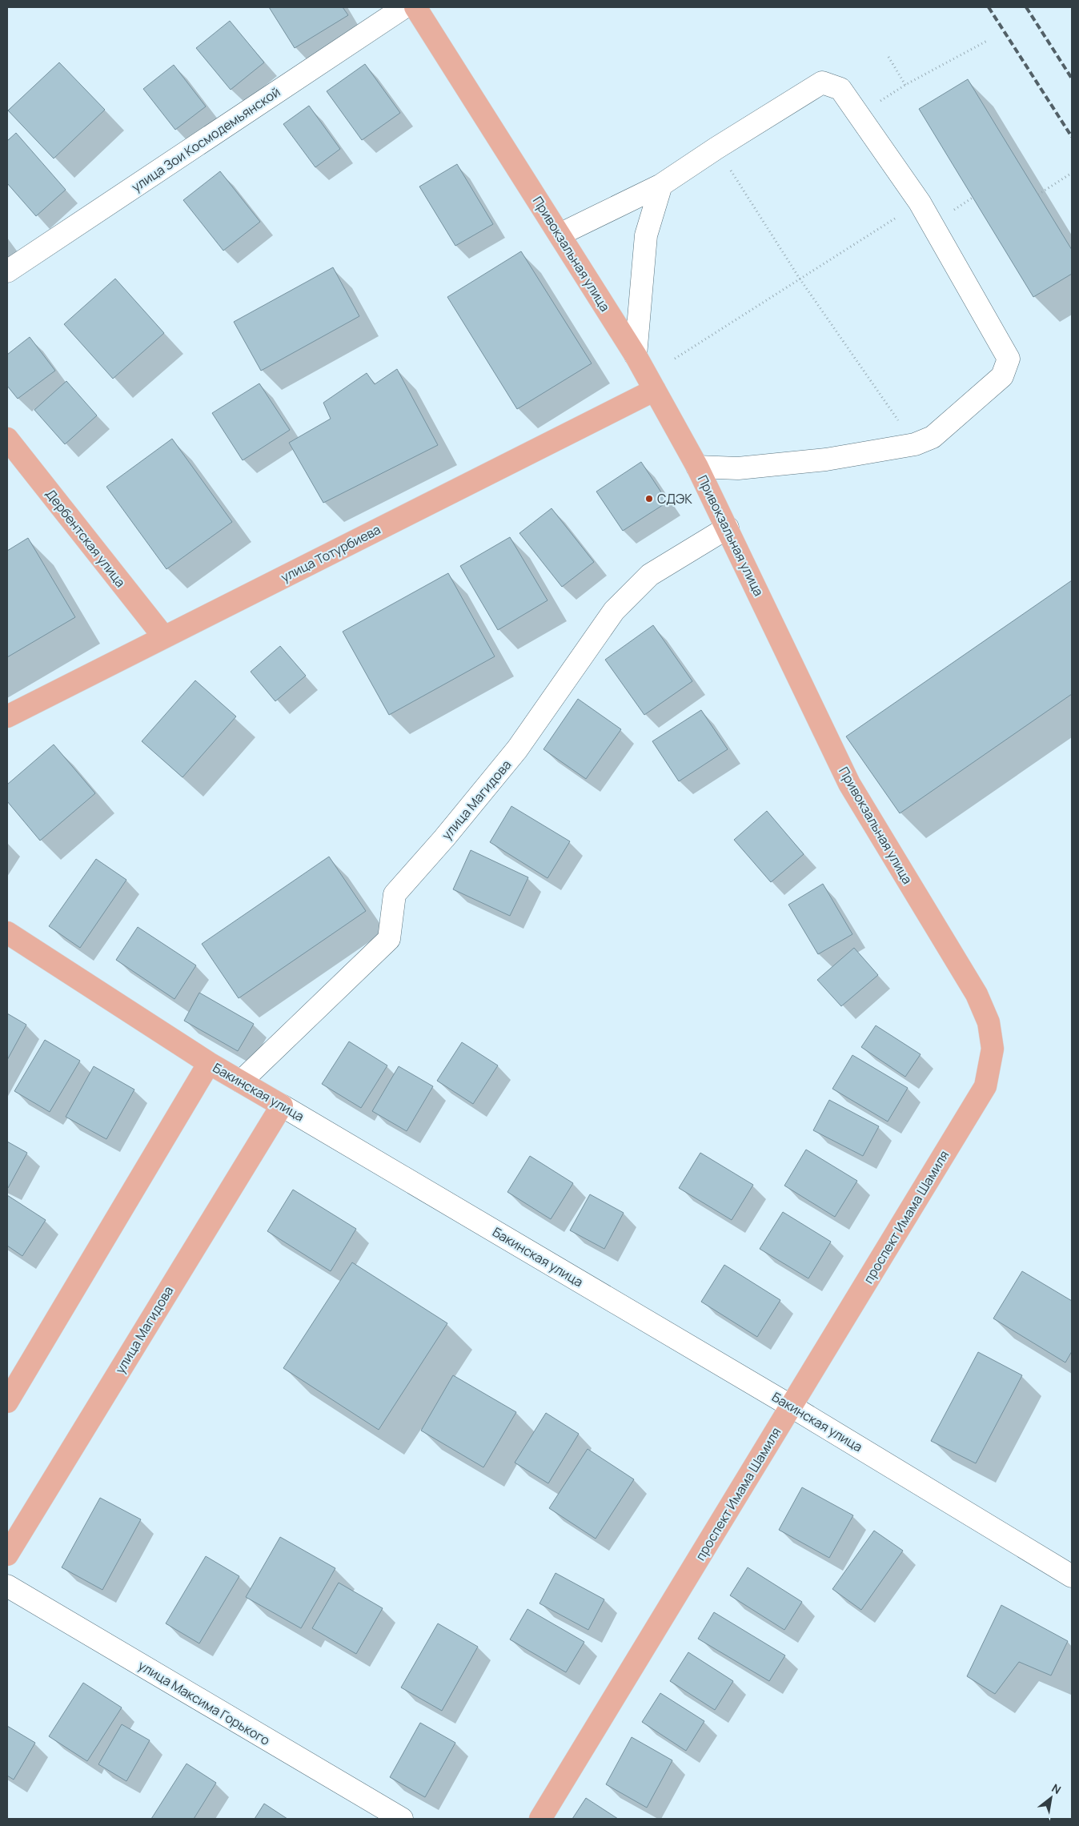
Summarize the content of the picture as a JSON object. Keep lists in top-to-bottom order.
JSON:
{
  "streets": {
    "main road": [
      "Привокзальная улица",
      "Дербентская улица",
      "улица Тотурбиева",
      "улица Магидова",
      "Бакинская улица",
      "проспект Имама Шамиля"
    ],
    "street": ["улица Зои Космодемьянской", "улица Максима Горького"]
  },
  "crossings": [
    ["Привокзальная улица", "улица Тотурбиева"],
    ["Привокзальная улица", "улица Магидова"],
    ["Привокзальная улица", "проспект Имама Шамиля"],
    ["Дербентская улица", "улица Тотурбиева"],
    ["улица Магидова", "Бакинская улица"],
    ["Бакинская улица", "проспект Имама Шамиля"]
  ],
  "places": ["СДЭК"],
  "north": "top right"
}
